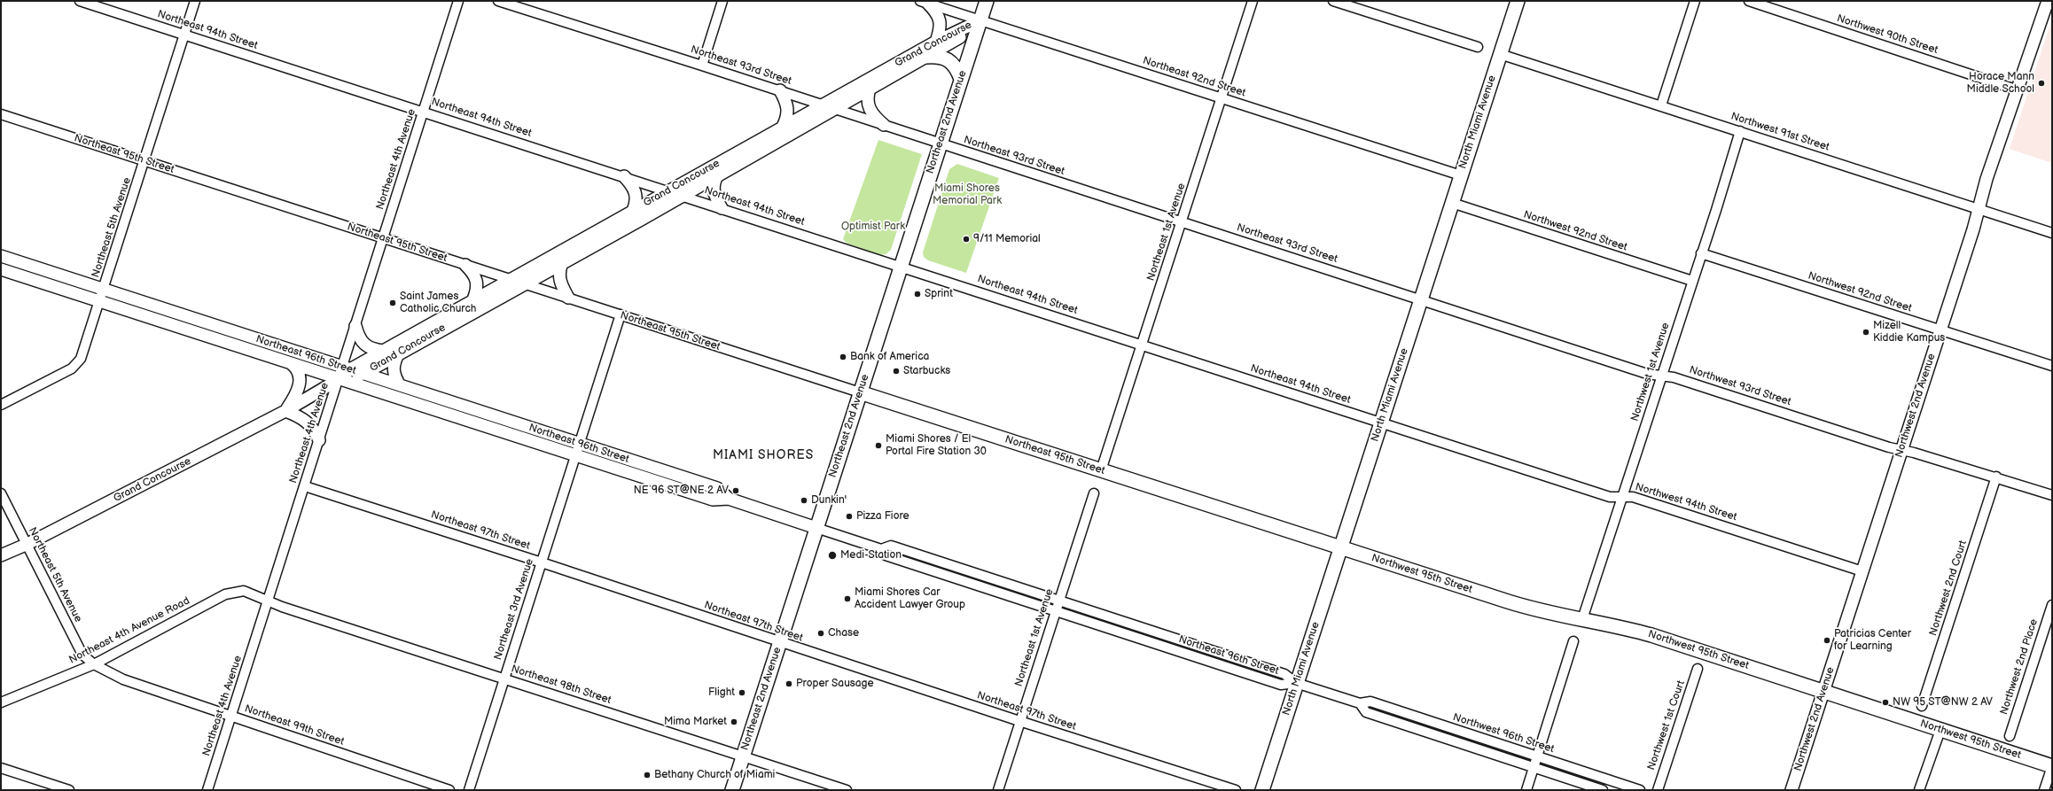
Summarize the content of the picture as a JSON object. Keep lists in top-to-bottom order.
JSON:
{
  "streets": {
    "main road": [
      "Northeast 2nd Avenue",
      "North Miami Avenue",
      "Northeast 95th Street",
      "Northwest 95th Street"
    ],
    "street": [
      "Northeast 94th Street",
      "Northwest 90th Street",
      "Grand Concourse",
      "Northeast 93rd Street",
      "Northeast 92nd Street",
      "Northwest 91st Street",
      "Northeast 4th Avenue",
      "Northeast 5th Avenue",
      "Northwest 92nd Street",
      "Northeast 1st Avenue",
      "Northeast 96th Street",
      "Northwest 1st Avenue",
      "Northwest 93rd Street",
      "Northwest 2nd Avenue",
      "Northwest 94th Street",
      "Northeast 97th Street",
      "Northwest 2nd Court",
      "Northeast 3rd Avenue",
      "Northeast 4th Avenue Road",
      "Northwest 2nd Place",
      "Northeast 98th Street",
      "Northeast 99th Street",
      "Northwest 1st Court",
      "Northwest 96th Street"
    ]
  },
  "crossings": [
    ["Northeast 94th Street", "Grand Concourse"],
    ["Northeast 94th Street", "Northeast 2nd Avenue"],
    ["Northeast 94th Street", "North Miami Avenue"],
    ["Northeast 94th Street", "Northeast 4th Avenue"],
    ["Northeast 94th Street", "Northeast 5th Avenue"],
    ["Northeast 94th Street", "Northeast 1st Avenue"],
    ["Northeast 94th Street", "Northwest 94th Street"],
    ["Northwest 90th Street", "Northwest 2nd Avenue"],
    ["Grand Concourse", "Northeast 93rd Street"],
    ["Grand Concourse", "Northeast 92nd Street"],
    ["Grand Concourse", "Northeast 2nd Avenue"],
    ["Grand Concourse", "Northeast 95th Street"],
    ["Grand Concourse", "Northeast 4th Avenue"],
    ["Grand Concourse", "Northeast 5th Avenue"],
    ["Grand Concourse", "Northeast 96th Street"],
    ["Northeast 93rd Street", "Northeast 2nd Avenue"],
    ["Northeast 93rd Street", "North Miami Avenue"],
    ["Northeast 93rd Street", "Northeast 1st Avenue"],
    ["Northeast 93rd Street", "Northwest 93rd Street"],
    ["Northeast 92nd Street", "Northeast 2nd Avenue"],
    ["Northeast 92nd Street", "North Miami Avenue"],
    ["Northeast 92nd Street", "Northeast 1st Avenue"],
    ["Northeast 2nd Avenue", "Northeast 95th Street"],
    ["Northeast 2nd Avenue", "Northeast 96th Street"],
    ["Northeast 2nd Avenue", "Northeast 97th Street"],
    ["Northeast 2nd Avenue", "Northeast 98th Street"],
    ["North Miami Avenue", "Northwest 91st Street"],
    ["North Miami Avenue", "Northeast 95th Street"],
    ["North Miami Avenue", "Northwest 92nd Street"],
    ["North Miami Avenue", "Northeast 96th Street"],
    ["North Miami Avenue", "Northwest 93rd Street"],
    ["North Miami Avenue", "Northwest 94th Street"],
    ["North Miami Avenue", "Northwest 95th Street"],
    ["North Miami Avenue", "Northwest 96th Street"],
    ["Northwest 91st Street", "Northwest 1st Avenue"],
    ["Northwest 91st Street", "Northwest 2nd Avenue"],
    ["Northeast 95th Street", "Northeast 4th Avenue"],
    ["Northeast 95th Street", "Northeast 5th Avenue"],
    ["Northeast 95th Street", "Northeast 1st Avenue"],
    ["Northeast 95th Street", "Northwest 95th Street"],
    ["Northeast 95th Street", "Northeast 3rd Avenue"],
    ["Northeast 4th Avenue", "Northeast 96th Street"],
    ["Northeast 4th Avenue", "Northeast 97th Street"],
    ["Northeast 4th Avenue", "Northeast 4th Avenue Road"],
    ["Northeast 4th Avenue", "Northeast 98th Street"],
    ["Northeast 4th Avenue", "Northeast 99th Street"],
    ["Northeast 5th Avenue", "Northeast 96th Street"],
    ["Northeast 5th Avenue", "Northeast 4th Avenue Road"],
    ["Northeast 5th Avenue", "Northeast 99th Street"],
    ["Northwest 92nd Street", "Northwest 1st Avenue"],
    ["Northwest 92nd Street", "Northwest 2nd Avenue"],
    ["Northeast 1st Avenue", "Northeast 96th Street"],
    ["Northeast 1st Avenue", "Northeast 97th Street"],
    ["Northeast 96th Street", "Northeast 3rd Avenue"],
    ["Northeast 96th Street", "Northwest 96th Street"],
    ["Northwest 1st Avenue", "Northwest 93rd Street"],
    ["Northwest 1st Avenue", "Northwest 94th Street"],
    ["Northwest 1st Avenue", "Northwest 95th Street"],
    ["Northwest 93rd Street", "Northwest 2nd Avenue"],
    ["Northwest 93rd Street", "Northwest 2nd Court"],
    ["Northwest 2nd Avenue", "Northwest 94th Street"],
    ["Northwest 2nd Avenue", "Northwest 95th Street"],
    ["Northeast 97th Street", "Northeast 3rd Avenue"],
    ["Northeast 3rd Avenue", "Northeast 98th Street"],
    ["Northeast 4th Avenue Road", "Northeast 98th Street"],
    ["Northeast 4th Avenue Road", "Northeast 99th Street"]
  ],
  "districts": ["MIAMI SHORES"],
  "parks": ["Miami Shores Memorial Park", "Optimist Park"],
  "places": [
    "Horace Mann Middle School",
    "9/11 Memorial",
    "Sprint",
    "Saint James Catholic Church",
    "Mizell Kiddie Kampus",
    "Bank of America",
    "Starbucks",
    "Miami Shores / El Portal Fire Station 30",
    "NE 96 ST@NE 2 AV",
    "Dunkin'",
    "Pizza Fiore",
    "Medi-Station",
    "Miami Shores Car Accident Lawyer Group",
    "Chase",
    "Patricias Center for Learning",
    "Proper Sausage",
    "Flight",
    "NW 95 ST@NW 2 AV",
    "Mima Market",
    "Bethany Church of Miami"
  ]
}
